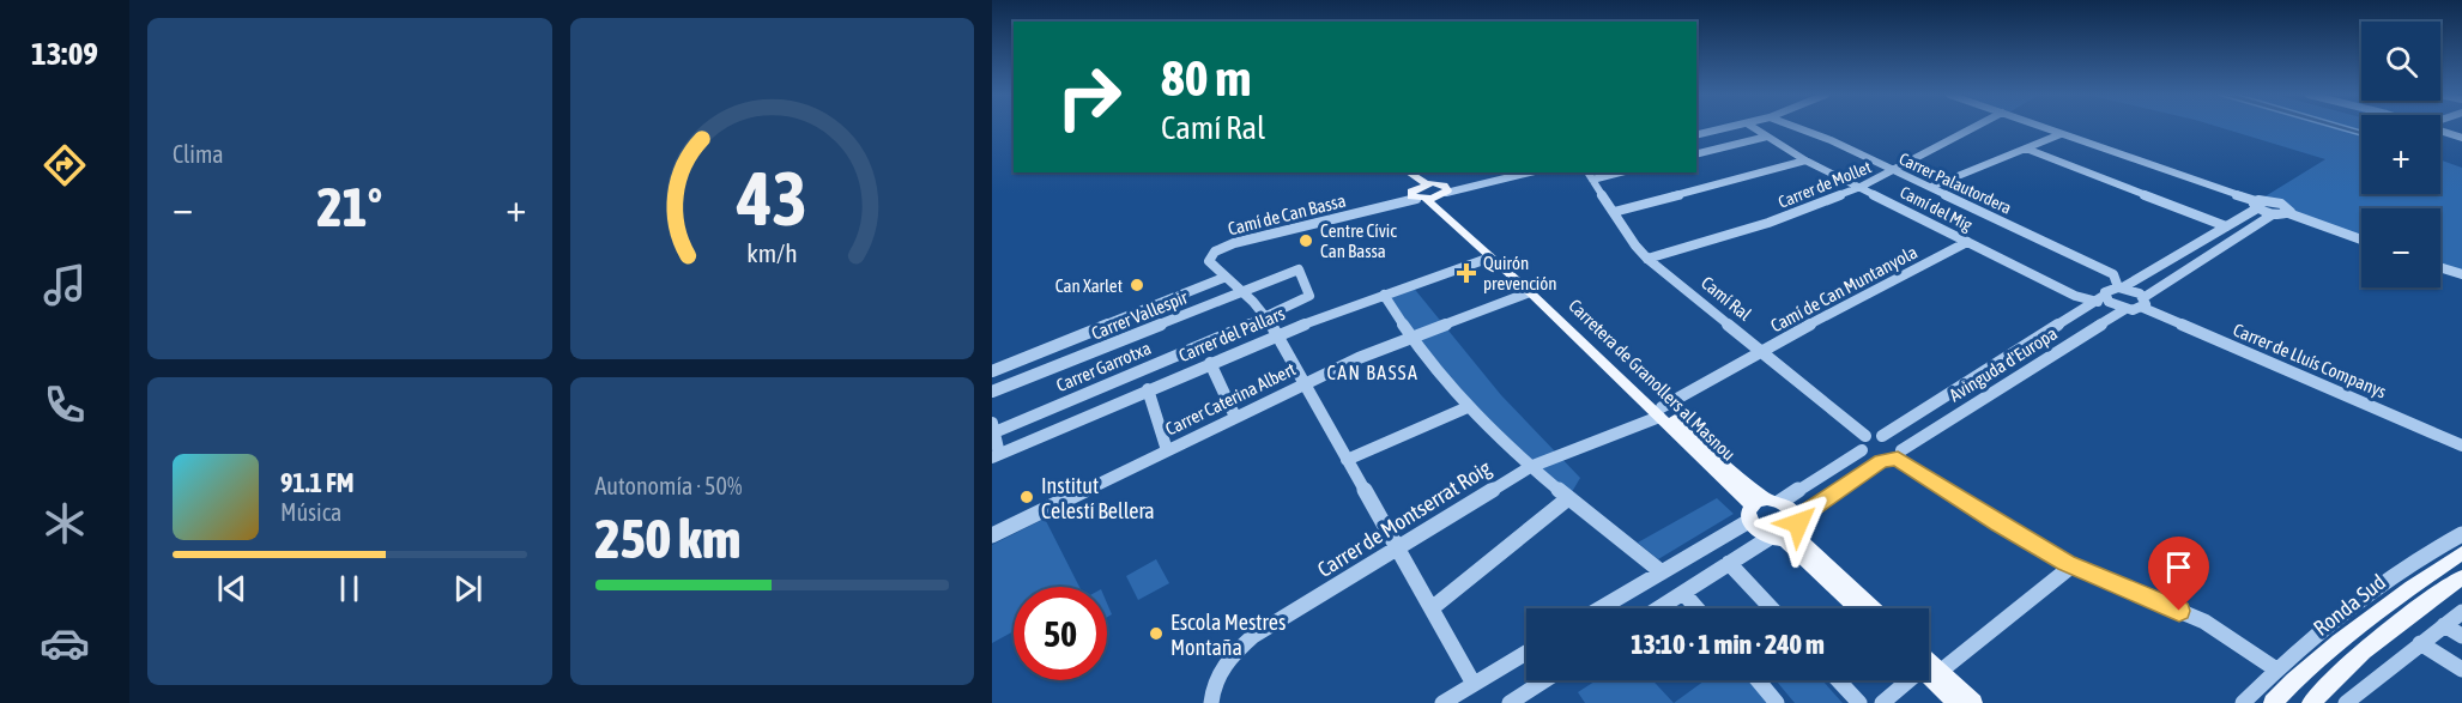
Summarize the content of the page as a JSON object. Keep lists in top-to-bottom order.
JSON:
{
  "streets": {
    "main road": ["Carretera de Granollers al Masnou", "Ronda Sud"],
    "street": [
      "Carrer Palautordera",
      "Carrer de Mollet",
      "Camí del Mig",
      "Camí de Can Bassa",
      "Camí de Can Muntanyola",
      "Camí Ral",
      "Carrer Vallespir",
      "Carrer del Pallars",
      "Carrer de Lluís Companys",
      "Avinguda d'Europa",
      "Carrer Garrotxa",
      "Carrer Caterina Albert",
      "Carrer de Montserrat Roig"
    ]
  },
  "crossings": [
    ["Carrer Palautordera", "Carrer de Mollet"],
    ["Carrer de Mollet", "Camí del Mig"],
    ["Carrer de Mollet", "Camí Ral"],
    ["Camí del Mig", "Camí de Can Muntanyola"],
    ["Camí del Mig", "Avinguda d'Europa"],
    ["Camí de Can Bassa", "Carretera de Granollers al Masnou"],
    ["Camí de Can Muntanyola", "Camí Ral"],
    ["Camí de Can Muntanyola", "Carretera de Granollers al Masnou"],
    ["Camí de Can Muntanyola", "Carrer de Montserrat Roig"],
    ["Carrer Vallespir", "Carrer Garrotxa"],
    ["Carrer del Pallars", "Carretera de Granollers al Masnou"],
    ["Carrer de Lluís Companys", "Avinguda d'Europa"],
    ["Carretera de Granollers al Masnou", "Carrer Caterina Albert"],
    ["Carretera de Granollers al Masnou", "Carrer de Montserrat Roig"]
  ],
  "districts": ["CAN BASSA"],
  "places": {
    "other": [
      "Centre Cívic Can Bassa",
      "Can Xarlet",
      "Institut Celestí Bellera",
      "Escola Mestres Montaña"
    ],
    "health": ["Quirón prevención"]
  },
  "page": {
    "tabs": "13:09",
    "tile": [
      "Clima",
      ["Autonomía · 50%", "250 km"]
    ],
    "map_buttons": ["+", "−"],
    "turn": ["80 m", "Camí Ral"],
    "heat": ["−", "21°", "+"],
    "song": ["91.1 FM", "Música"],
    "limit": "50",
    "trip": "13:10 · 1 min · 240 m",
    "gauge": ["43", "km/h"]
  }
}
